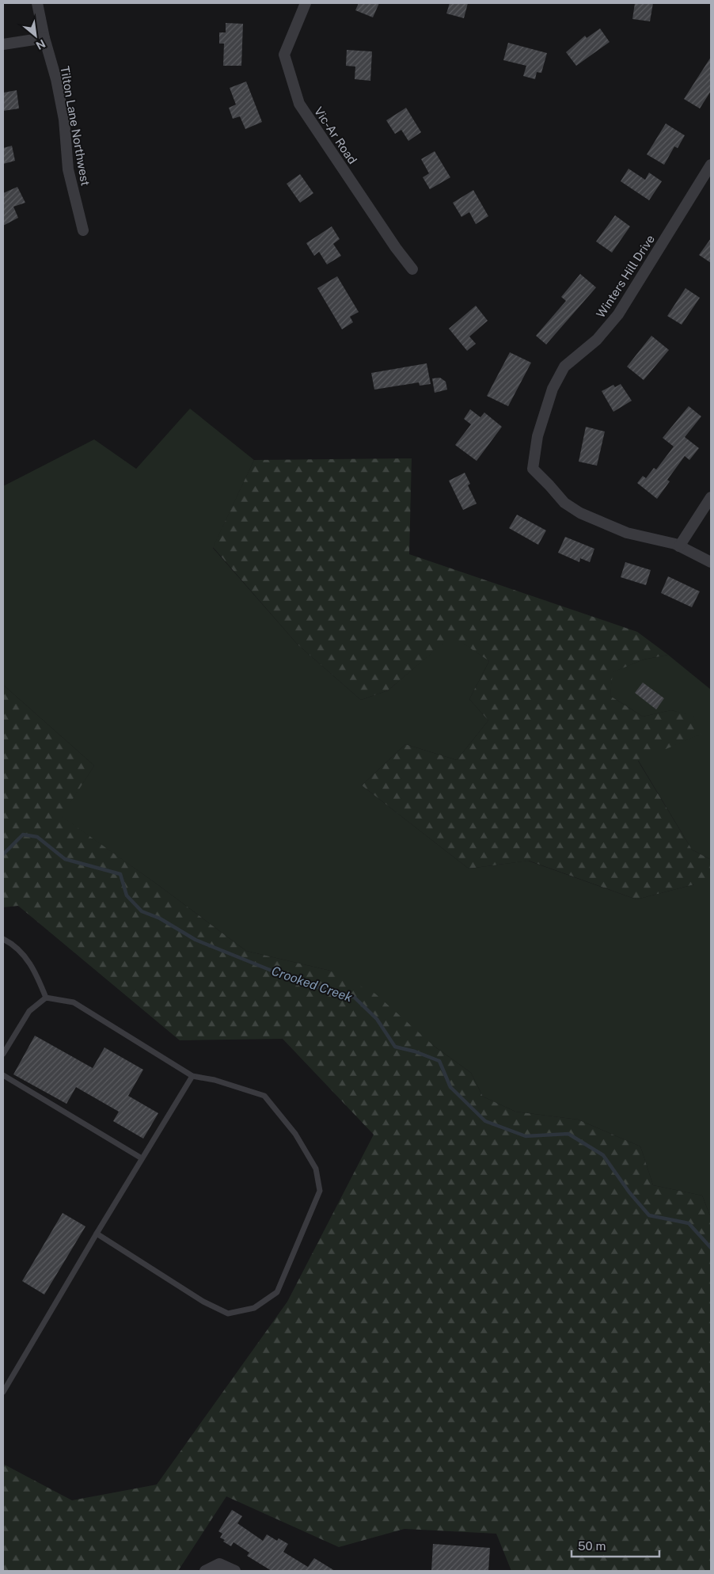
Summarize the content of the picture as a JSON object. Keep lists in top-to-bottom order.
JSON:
{
  "streets": {
    "street": ["Tilton Lane Northwest", "Vic-Ar Road", "Winters Hill Drive"]
  },
  "water": ["Crooked Creek"],
  "scale_bar": "50 m",
  "north": "bottom right"
}
